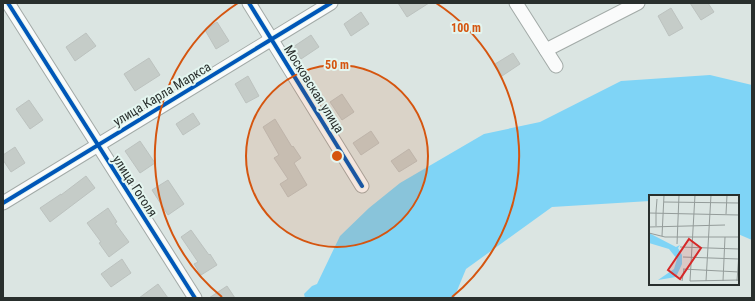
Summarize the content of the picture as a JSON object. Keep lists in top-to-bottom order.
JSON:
{
  "streets": {
    "street": ["Московская улица", "улица Карла Маркса", "улица Гоголя"]
  },
  "crossings": [
    ["Московская улица", "улица Карла Маркса"],
    ["улица Карла Маркса", "улица Гоголя"]
  ],
  "rings": ["100 m", "50 m"]
}
